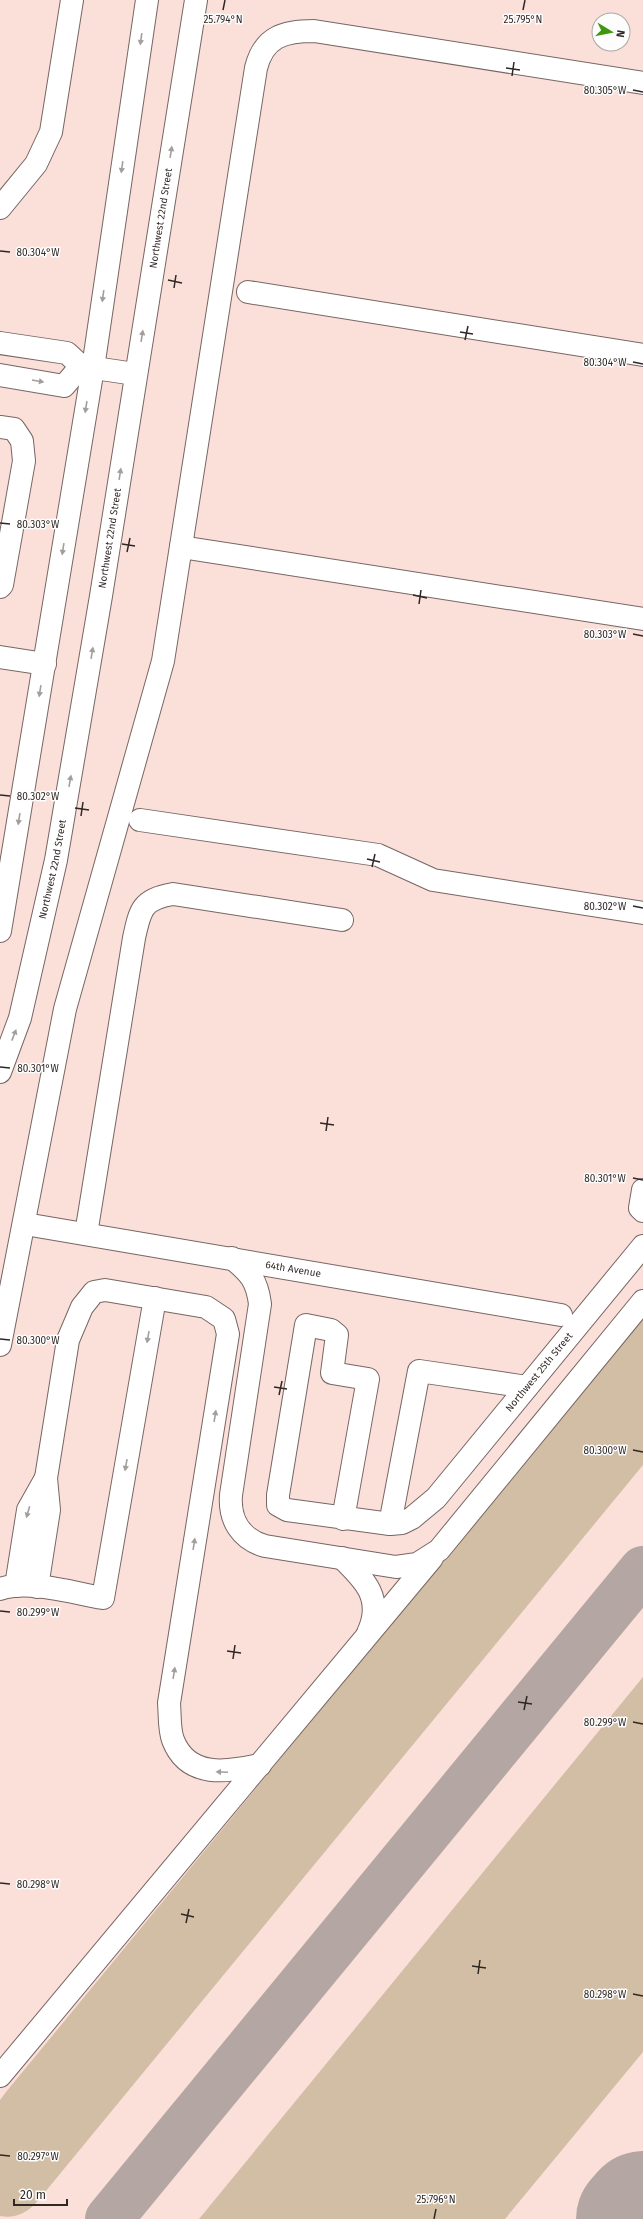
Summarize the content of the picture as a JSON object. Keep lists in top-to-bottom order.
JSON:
{
  "streets": {
    "street": ["Northwest 22nd Street", "64th Avenue", "Northwest 25th Street"]
  },
  "scale_bar": "20 m",
  "north": "right",
  "coordinates": [
    "25.794°N",
    "25.795°N",
    "80.305°W",
    "80.304°W",
    "80.303°W",
    "80.302°W",
    "80.301°W",
    "80.300°W",
    "80.299°W",
    "80.298°W",
    "80.297°W",
    "25.796°N"
  ]
}
